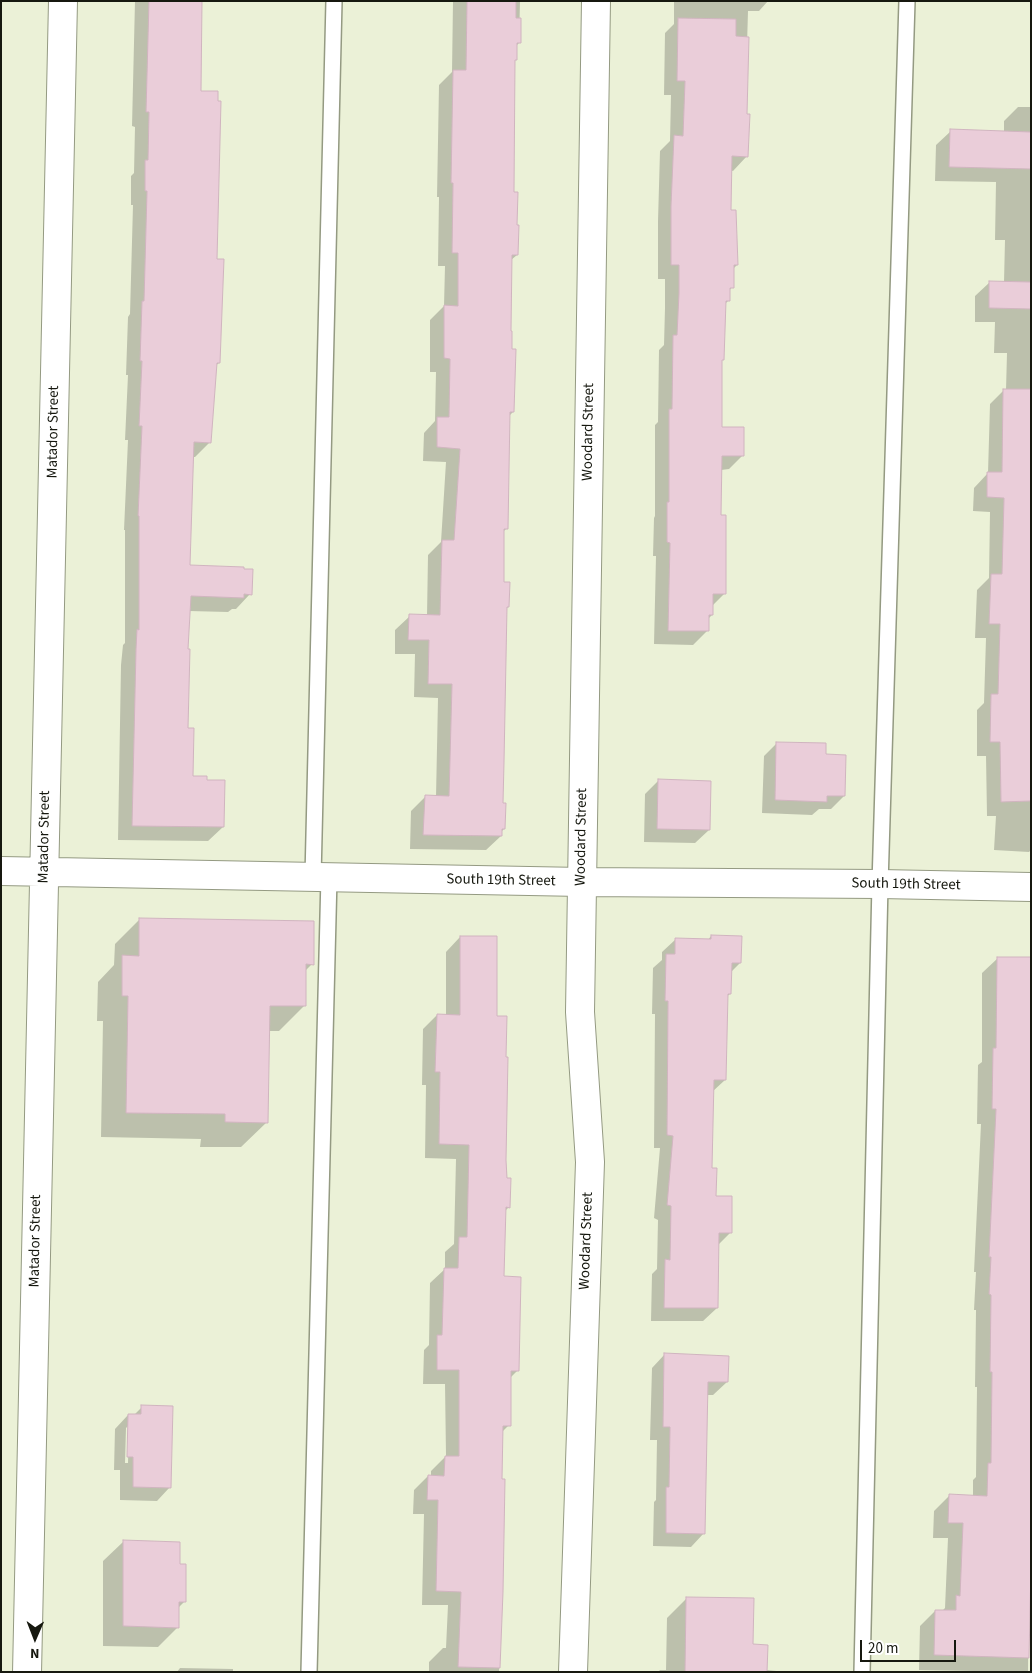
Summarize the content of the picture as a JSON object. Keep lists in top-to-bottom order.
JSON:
{
  "streets": {
    "street": ["Matador Street", "Woodard Street", "South 19th Street"]
  },
  "crossings": [
    ["Matador Street", "South 19th Street"],
    ["Woodard Street", "South 19th Street"]
  ],
  "scale_bar": "20 m",
  "north": "bottom"
}
